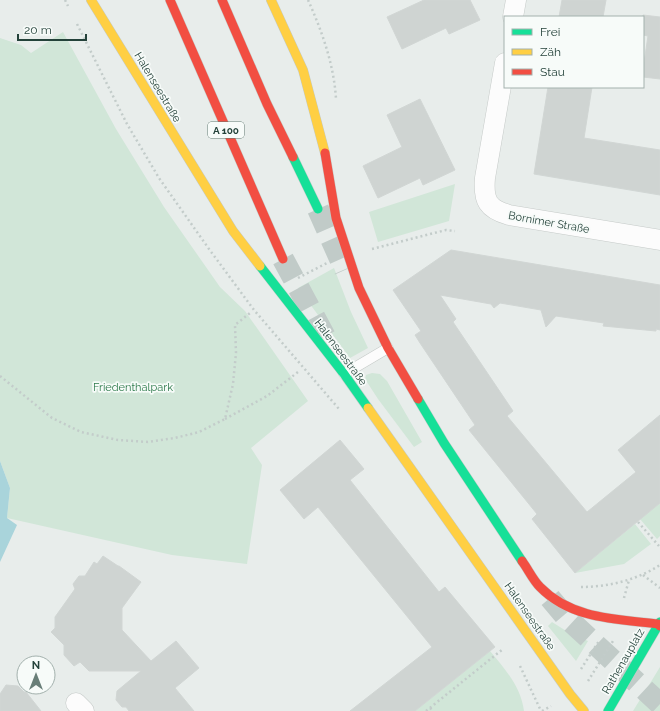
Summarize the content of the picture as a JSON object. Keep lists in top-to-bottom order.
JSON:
{
  "streets": {
    "main road": ["Halenseestraße", "A 100", "Rathenauplatz"],
    "street": ["Bornimer Straße"]
  },
  "parks": ["Friedenthalpark"],
  "legend": ["Frei", "Zäh", "Stau"],
  "scale_bar": "20 m",
  "north": "top"
}
